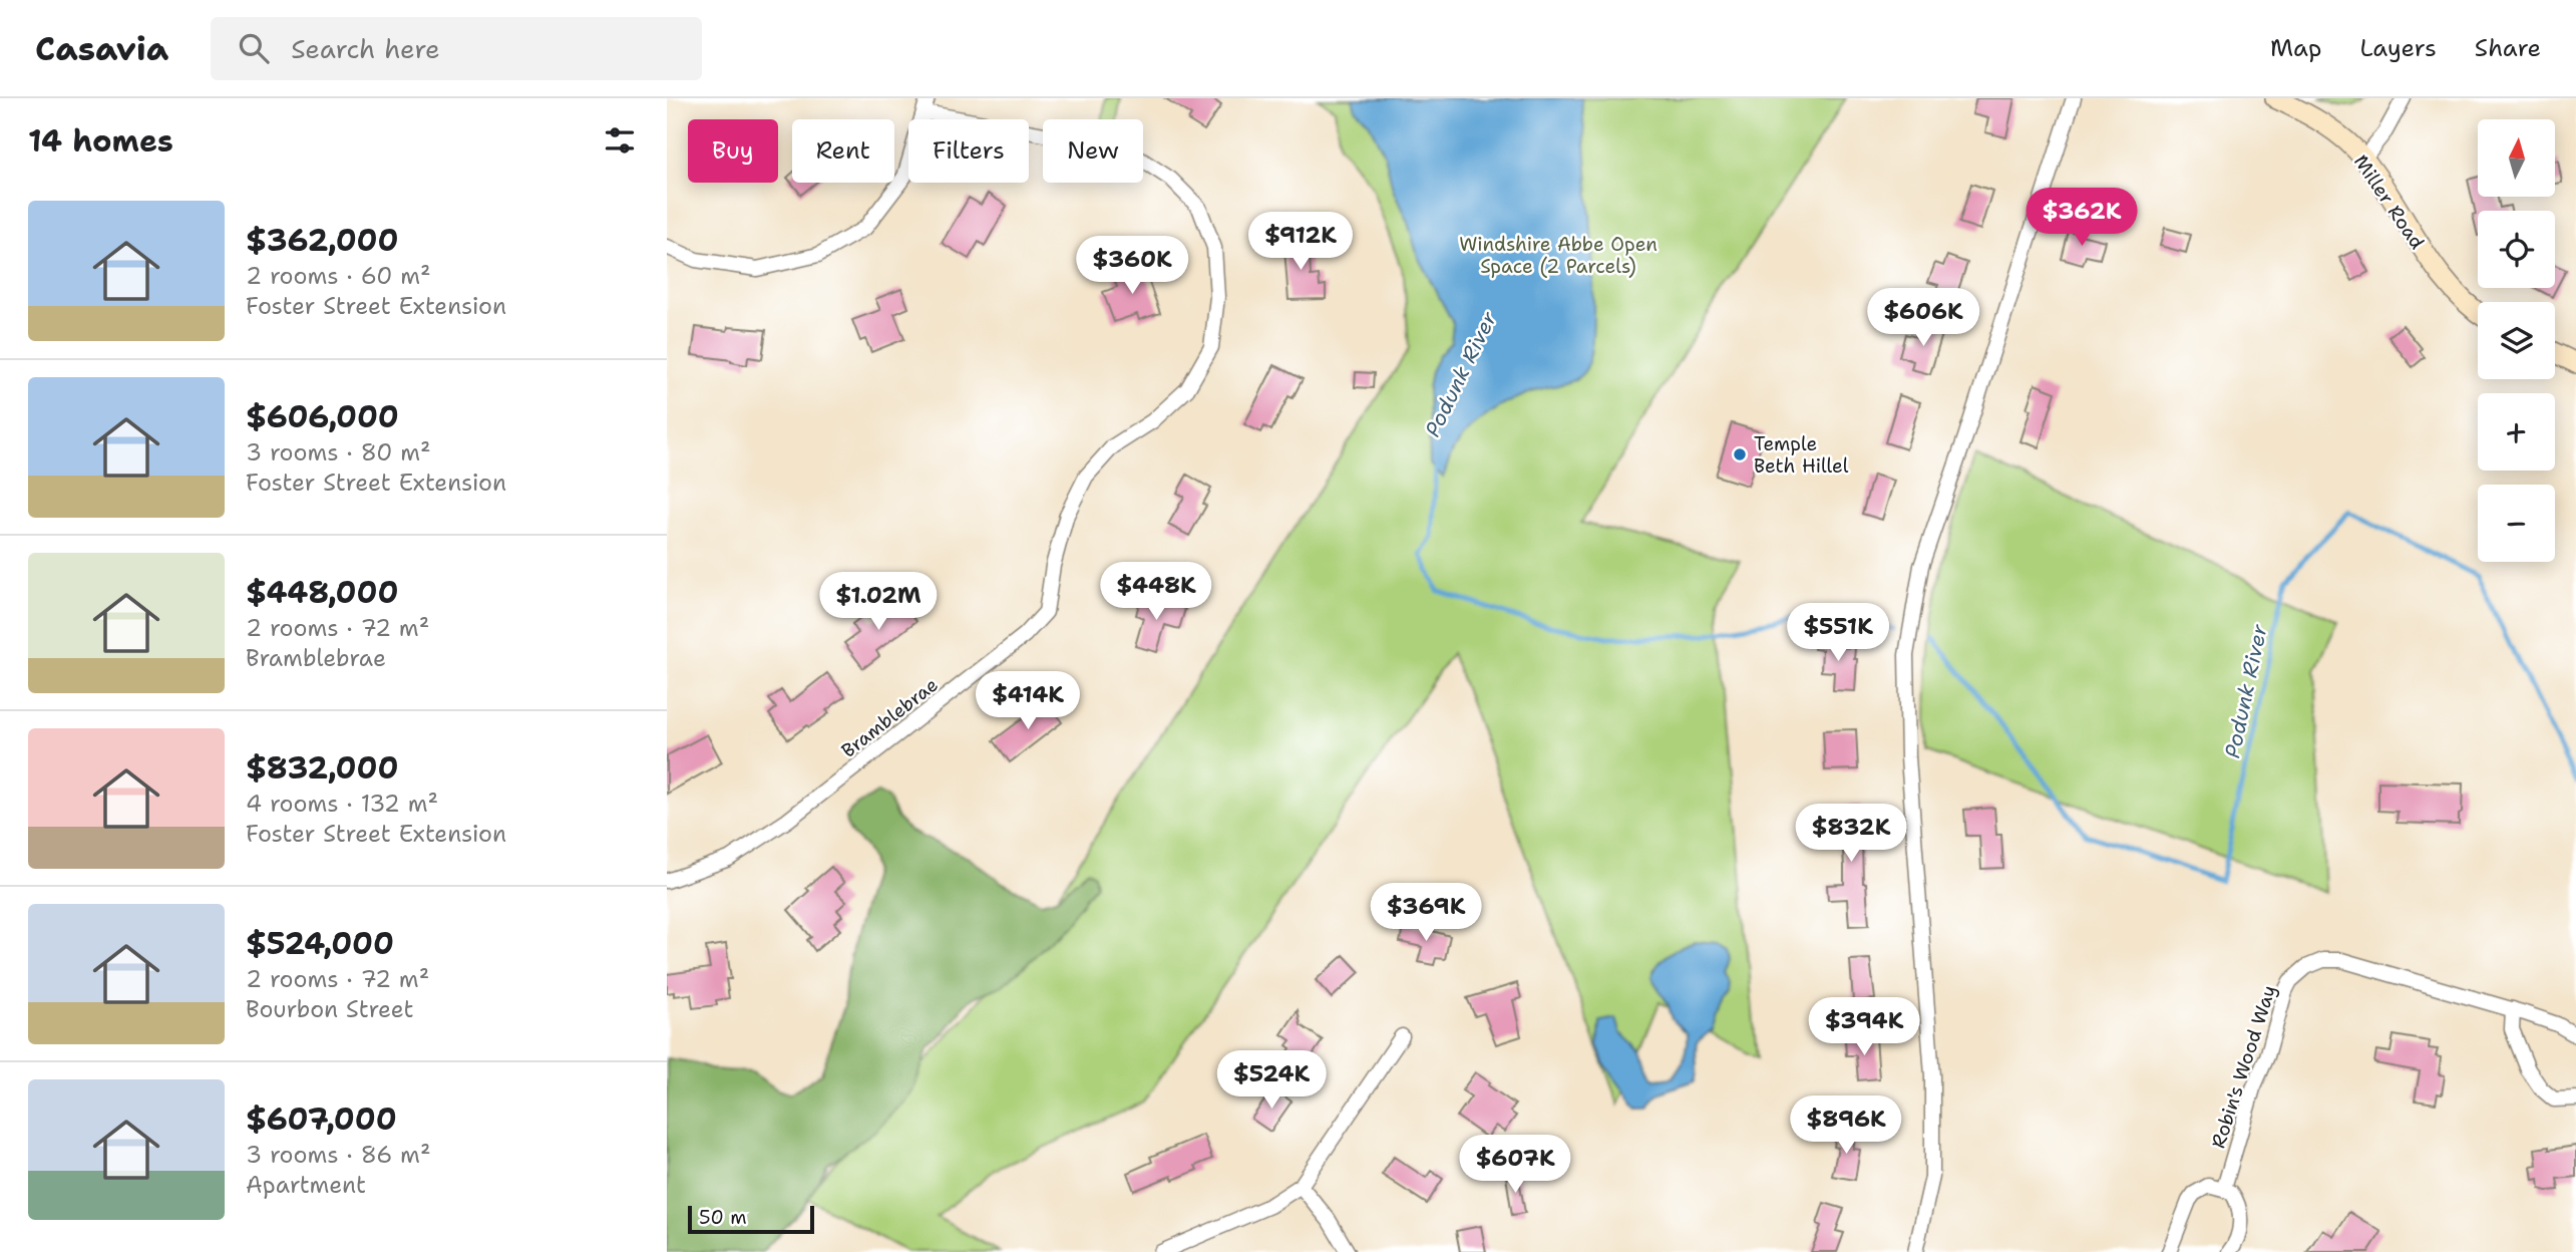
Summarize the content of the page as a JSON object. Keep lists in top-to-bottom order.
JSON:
{
  "streets": {
    "street": ["Miller Road", "Bramblebrae", "Robin's Wood Way"]
  },
  "water": ["Podunk River"],
  "parks": ["Windshire Abbe Open Space (2 Parcels)"],
  "places": ["Temple Beth Hillel"],
  "scale_bar": "50 m",
  "north": "top",
  "page": {
    "header": "Casavia",
    "search": "Search here",
    "nav": ["Map", "Layers", "Share"],
    "heading": "14 homes",
    "map_buttons": ["+", "−"],
    "chip": [
      "Buy",
      "Rent",
      "Filters",
      "New"
    ],
    "list": [
      {
        "name": "$362,000",
        "note": "2 rooms · 60 m² · Foster Street Extension"
      },
      {
        "name": "$606,000",
        "note": "3 rooms · 80 m² · Foster Street Extension"
      },
      {
        "name": "$448,000",
        "note": "2 rooms · 72 m² · Bramblebrae"
      },
      {
        "name": "$832,000",
        "note": "4 rooms · 132 m² · Foster Street Extension"
      },
      {
        "name": "$524,000",
        "note": "2 rooms · 72 m² · Bourbon Street"
      },
      {
        "name": "$607,000",
        "note": "3 rooms · 86 m² · Apartment"
      }
    ],
    "price": [
      "$362K",
      "$912K",
      "$360K",
      "$606K",
      "$448K",
      "$1.02M",
      "$551K",
      "$414K",
      "$832K",
      "$369K",
      "$394K",
      "$524K",
      "$896K",
      "$607K"
    ],
    "scale": "50 m"
  }
}
